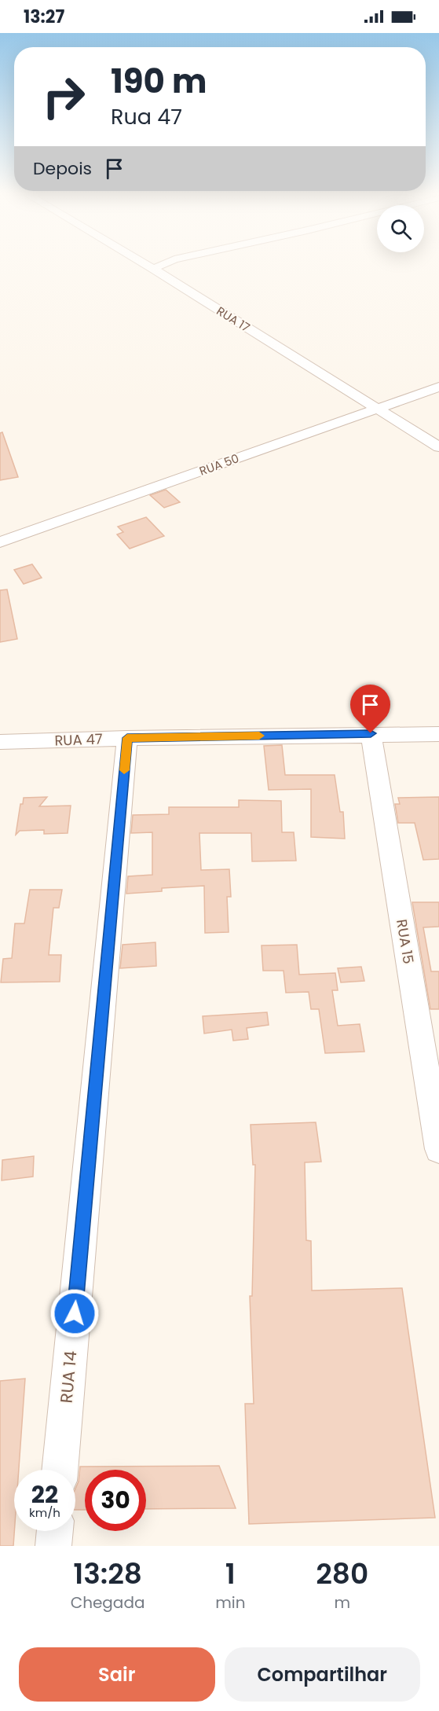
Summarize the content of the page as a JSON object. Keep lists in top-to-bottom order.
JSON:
{
  "streets": {
    "street": [
      "RUA 17",
      "RUA 50",
      "RUA 47",
      "RUA 15",
      "RUA 14"
    ]
  },
  "crossings": [
    ["RUA 17", "RUA 50"],
    ["RUA 47", "RUA 15"],
    ["RUA 47", "RUA 14"]
  ],
  "page": {
    "status": "13:27",
    "turn": ["190 m", "Rua 47"],
    "then": "Depois",
    "speed": "22 km/h",
    "limit": "30",
    "eta": [
      "13:28",
      "Chegada",
      "1",
      "min",
      "280",
      "m"
    ],
    "buttons": ["Sair", "Compartilhar"]
  }
}
